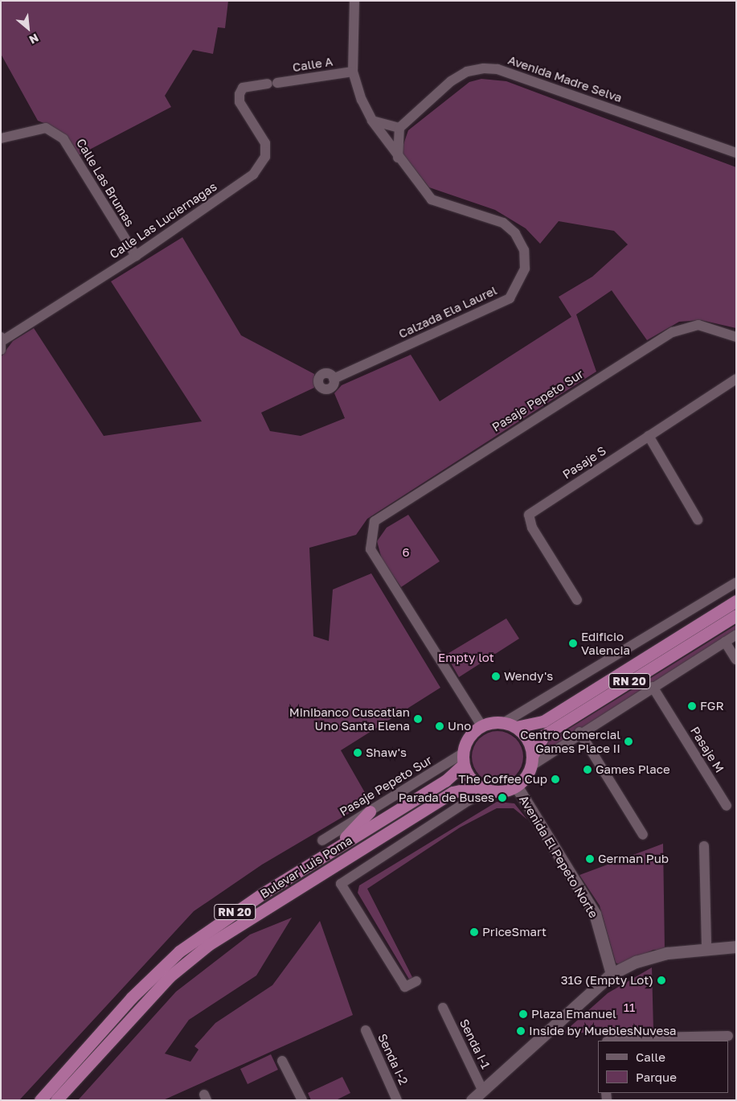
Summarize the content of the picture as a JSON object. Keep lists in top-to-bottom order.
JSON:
{
  "streets": {
    "highway": ["RN 20", "Bulevar Luis Poma"],
    "main road": ["Avenida El Pepeto Norte"],
    "street": [
      "Calle A",
      "Avenida Madre Selva",
      "Calle Las Brumas",
      "Calle Las Luciernagas",
      "Calzada Ela Laurel",
      "Pasaje Pepeto Sur",
      "Pasaje S",
      "Pasaje M",
      "Senda I-1",
      "Senda I-2"
    ]
  },
  "crossings": [
    ["Calle A", "Calle Las Luciernagas"],
    ["Calle Las Brumas", "Calle Las Luciernagas"],
    ["Pasaje Pepeto Sur", "RN 20"],
    ["Pasaje Pepeto Sur", "Avenida El Pepeto Norte"],
    ["Pasaje Pepeto Sur", "Bulevar Luis Poma"],
    ["RN 20", "Avenida El Pepeto Norte"],
    ["RN 20", "Bulevar Luis Poma"],
    ["Avenida El Pepeto Norte", "Bulevar Luis Poma"]
  ],
  "parks": ["6", "Empty lot", "11"],
  "places": [
    "Edificio Valencia",
    "Wendy's",
    "FGR",
    "Minibanco Cuscatlan Uno Santa Elena",
    "Uno",
    "Centro Comercial Games Place II",
    "Shaw's",
    "Games Place",
    "The Coffee Cup",
    "Parada de Buses",
    "German Pub",
    "PriceSmart",
    "31G (Empty Lot)",
    "Plaza Emanuel",
    "Inside by MueblesNuvesa"
  ],
  "legend": ["Calle", "Parque"],
  "north": "bottom right"
}
